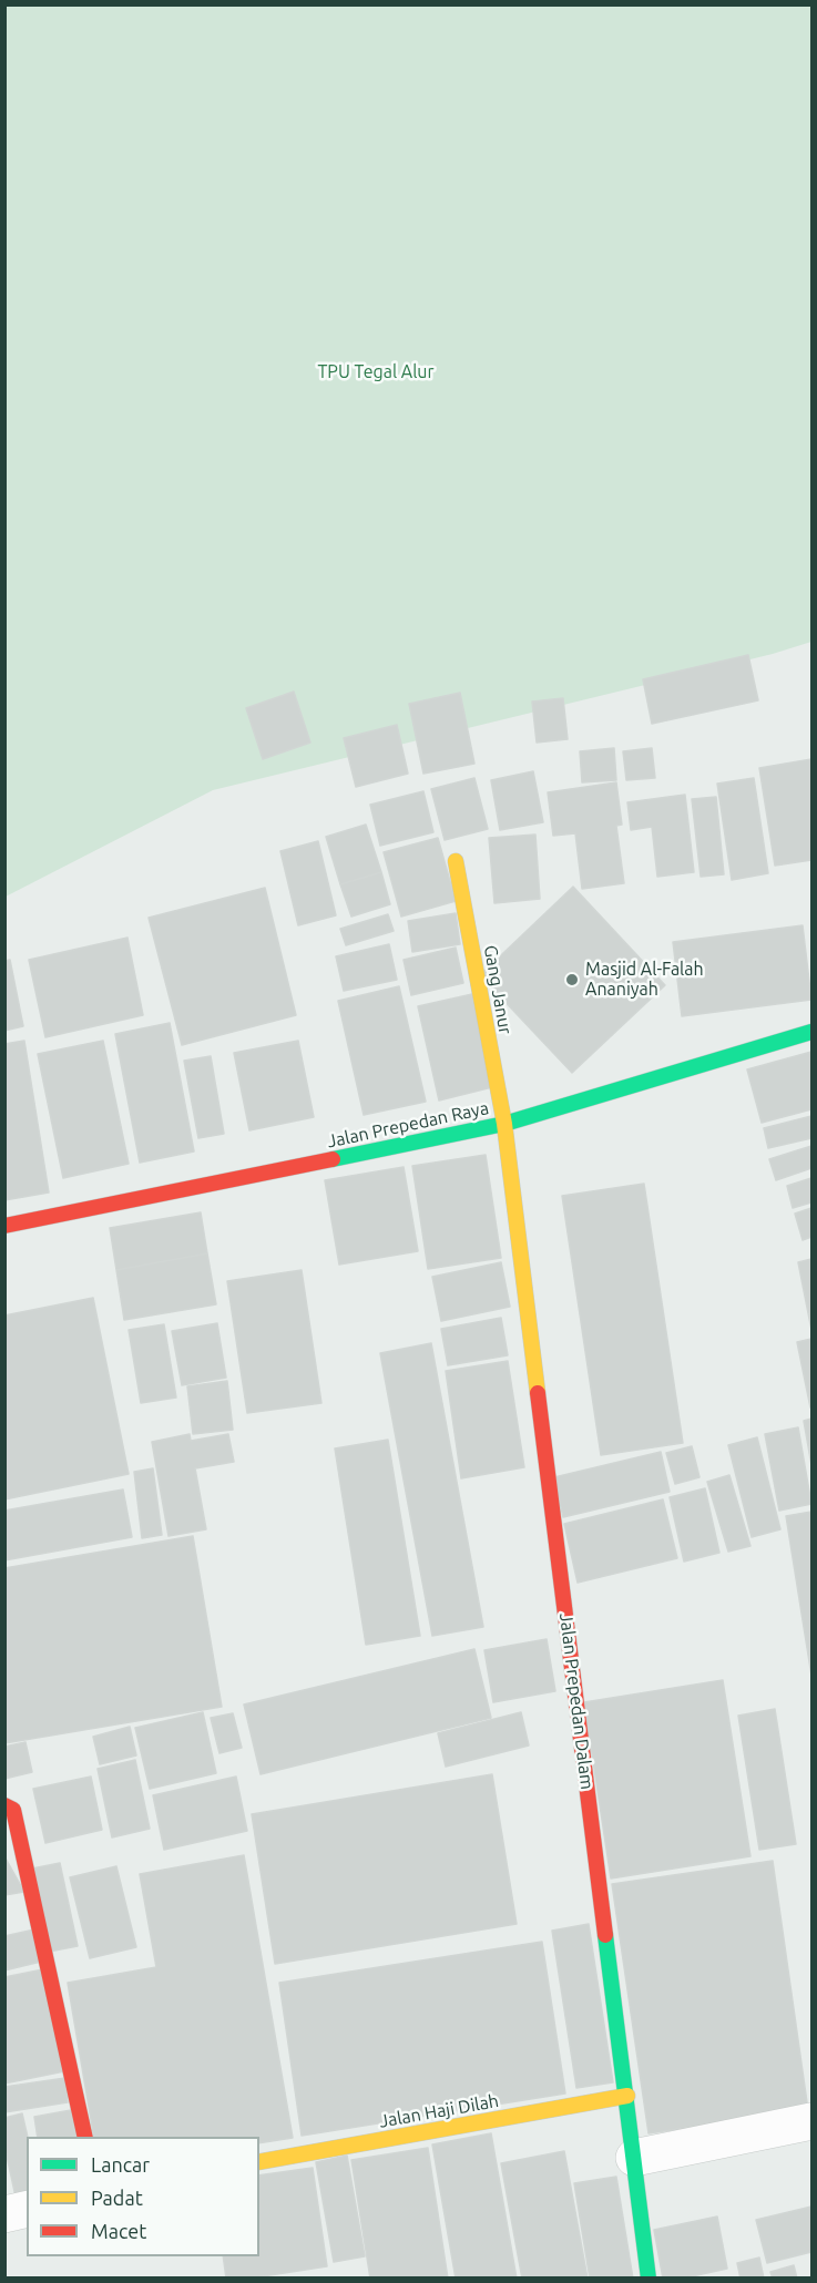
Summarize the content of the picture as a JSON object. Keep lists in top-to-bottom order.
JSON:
{
  "streets": {
    "street": [
      "Gang Janur",
      "Jalan Prepedan Raya",
      "Jalan Prepedan Dalam",
      "Jalan Haji Dilah"
    ]
  },
  "crossings": [
    ["Gang Janur", "Jalan Prepedan Raya"],
    ["Gang Janur", "Jalan Prepedan Dalam"],
    ["Jalan Prepedan Raya", "Jalan Prepedan Dalam"],
    ["Jalan Prepedan Dalam", "Jalan Haji Dilah"]
  ],
  "parks": ["TPU Tegal Alur"],
  "places": ["Masjid Al-Falah Ananiyah"],
  "legend": ["Lancar", "Padat", "Macet"]
}
